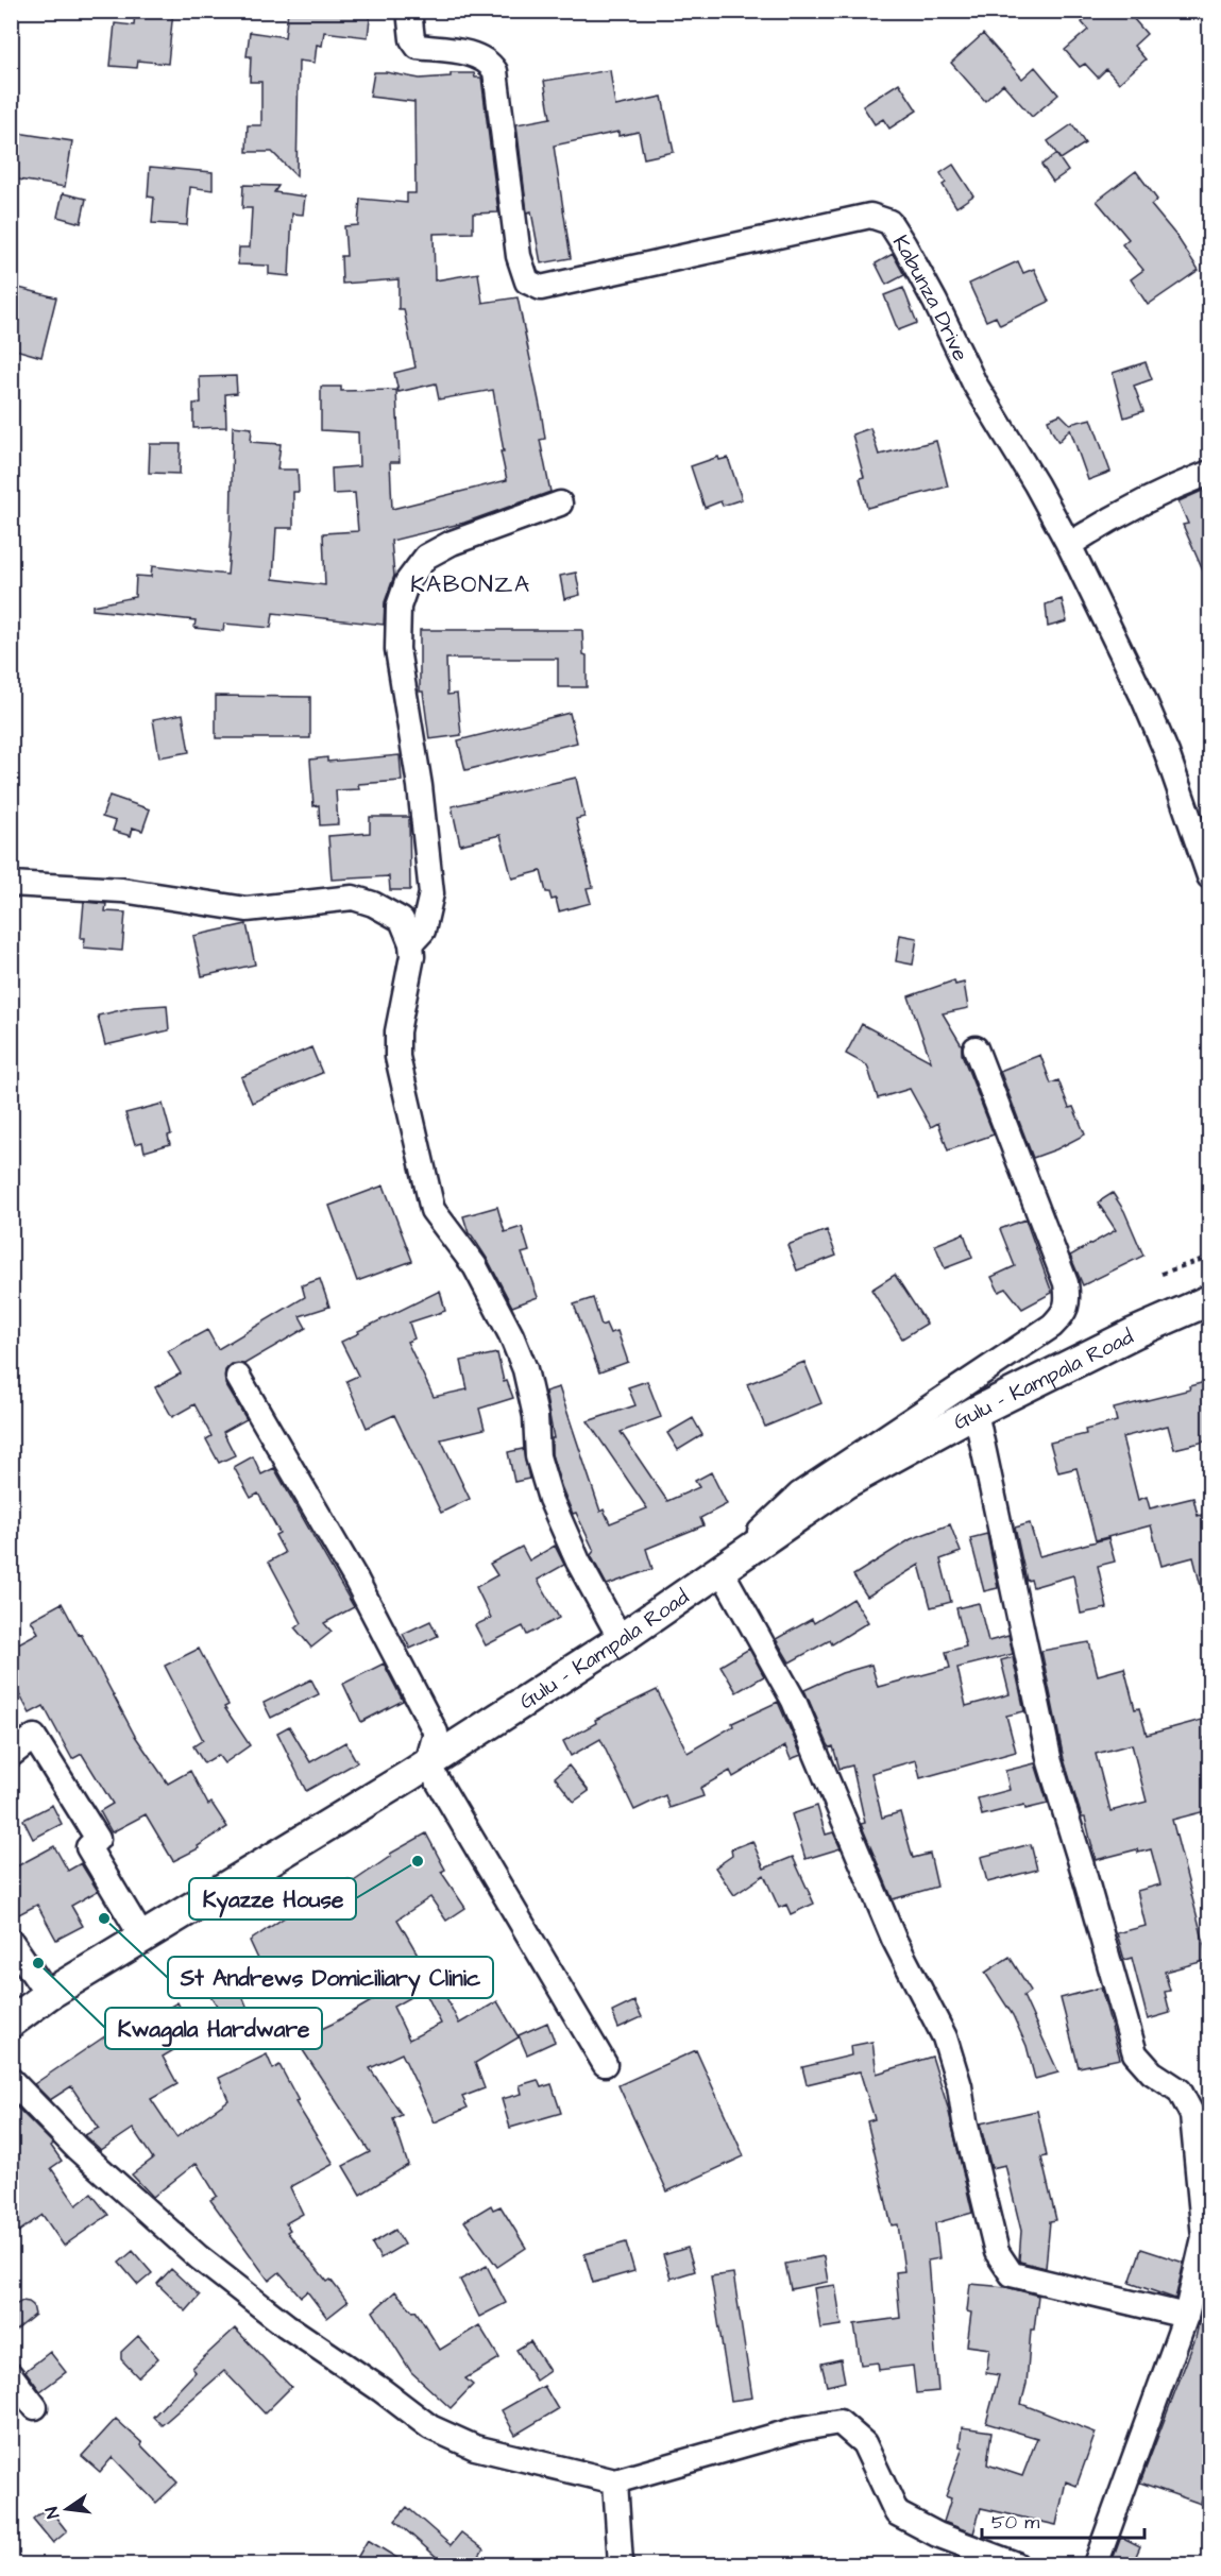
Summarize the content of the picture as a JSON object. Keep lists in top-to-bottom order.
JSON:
{
  "streets": {
    "main road": ["Gulu - Kampala Road"],
    "street": ["Kabunza Drive"]
  },
  "districts": ["KABONZA"],
  "places": ["Kyazze House", "St Andrews Domiciliary Clinic", "Kwagala Hardware"],
  "scale_bar": "50 m",
  "north": "left"
}
